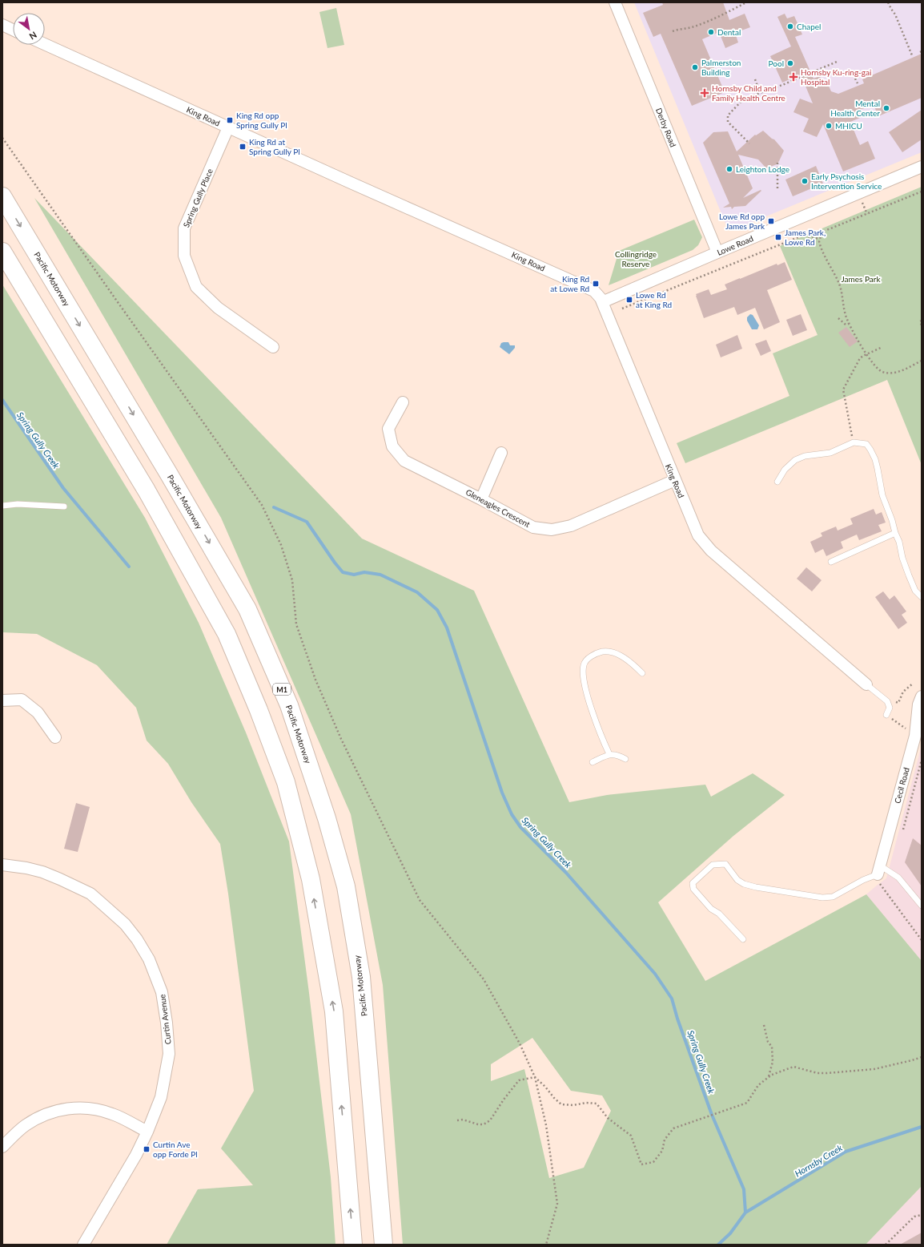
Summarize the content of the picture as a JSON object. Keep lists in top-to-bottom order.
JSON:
{
  "streets": {
    "highway": ["Pacific Motorway", "M1"],
    "street": [
      "King Road",
      "Derby Road",
      "Spring Gully Place",
      "Lowe Road",
      "Gleneagles Crescent",
      "Cecil Road",
      "Curtin Avenue"
    ]
  },
  "crossings": [
    ["King Road", "Spring Gully Place"],
    ["King Road", "Lowe Road"],
    ["King Road", "Gleneagles Crescent"],
    ["Derby Road", "Lowe Road"]
  ],
  "water": ["Spring Gully Creek", "Hornsby Creek"],
  "parks": ["Collingridge Reserve", "James Park"],
  "places": {
    "other": [
      "Chapel",
      "Dental",
      "Pool",
      "Palmerston Building",
      "Mental Health Center",
      "MHICU",
      "Leighton Lodge",
      "Early Psychosis Intervention Service"
    ],
    "health": ["Hornsby Ku-ring-gai Hospital", "Hornsby Child and Family Health Centre"],
    "transit": [
      "King Rd opp Spring Gully Pl",
      "King Rd at Spring Gully Pl",
      "Lowe Rd opp James Park",
      "James Park, Lowe Rd",
      "King Rd at Lowe Rd",
      "Lowe Rd at King Rd",
      "Curtin Ave opp Forde Pl"
    ]
  },
  "north": "bottom right"
}
